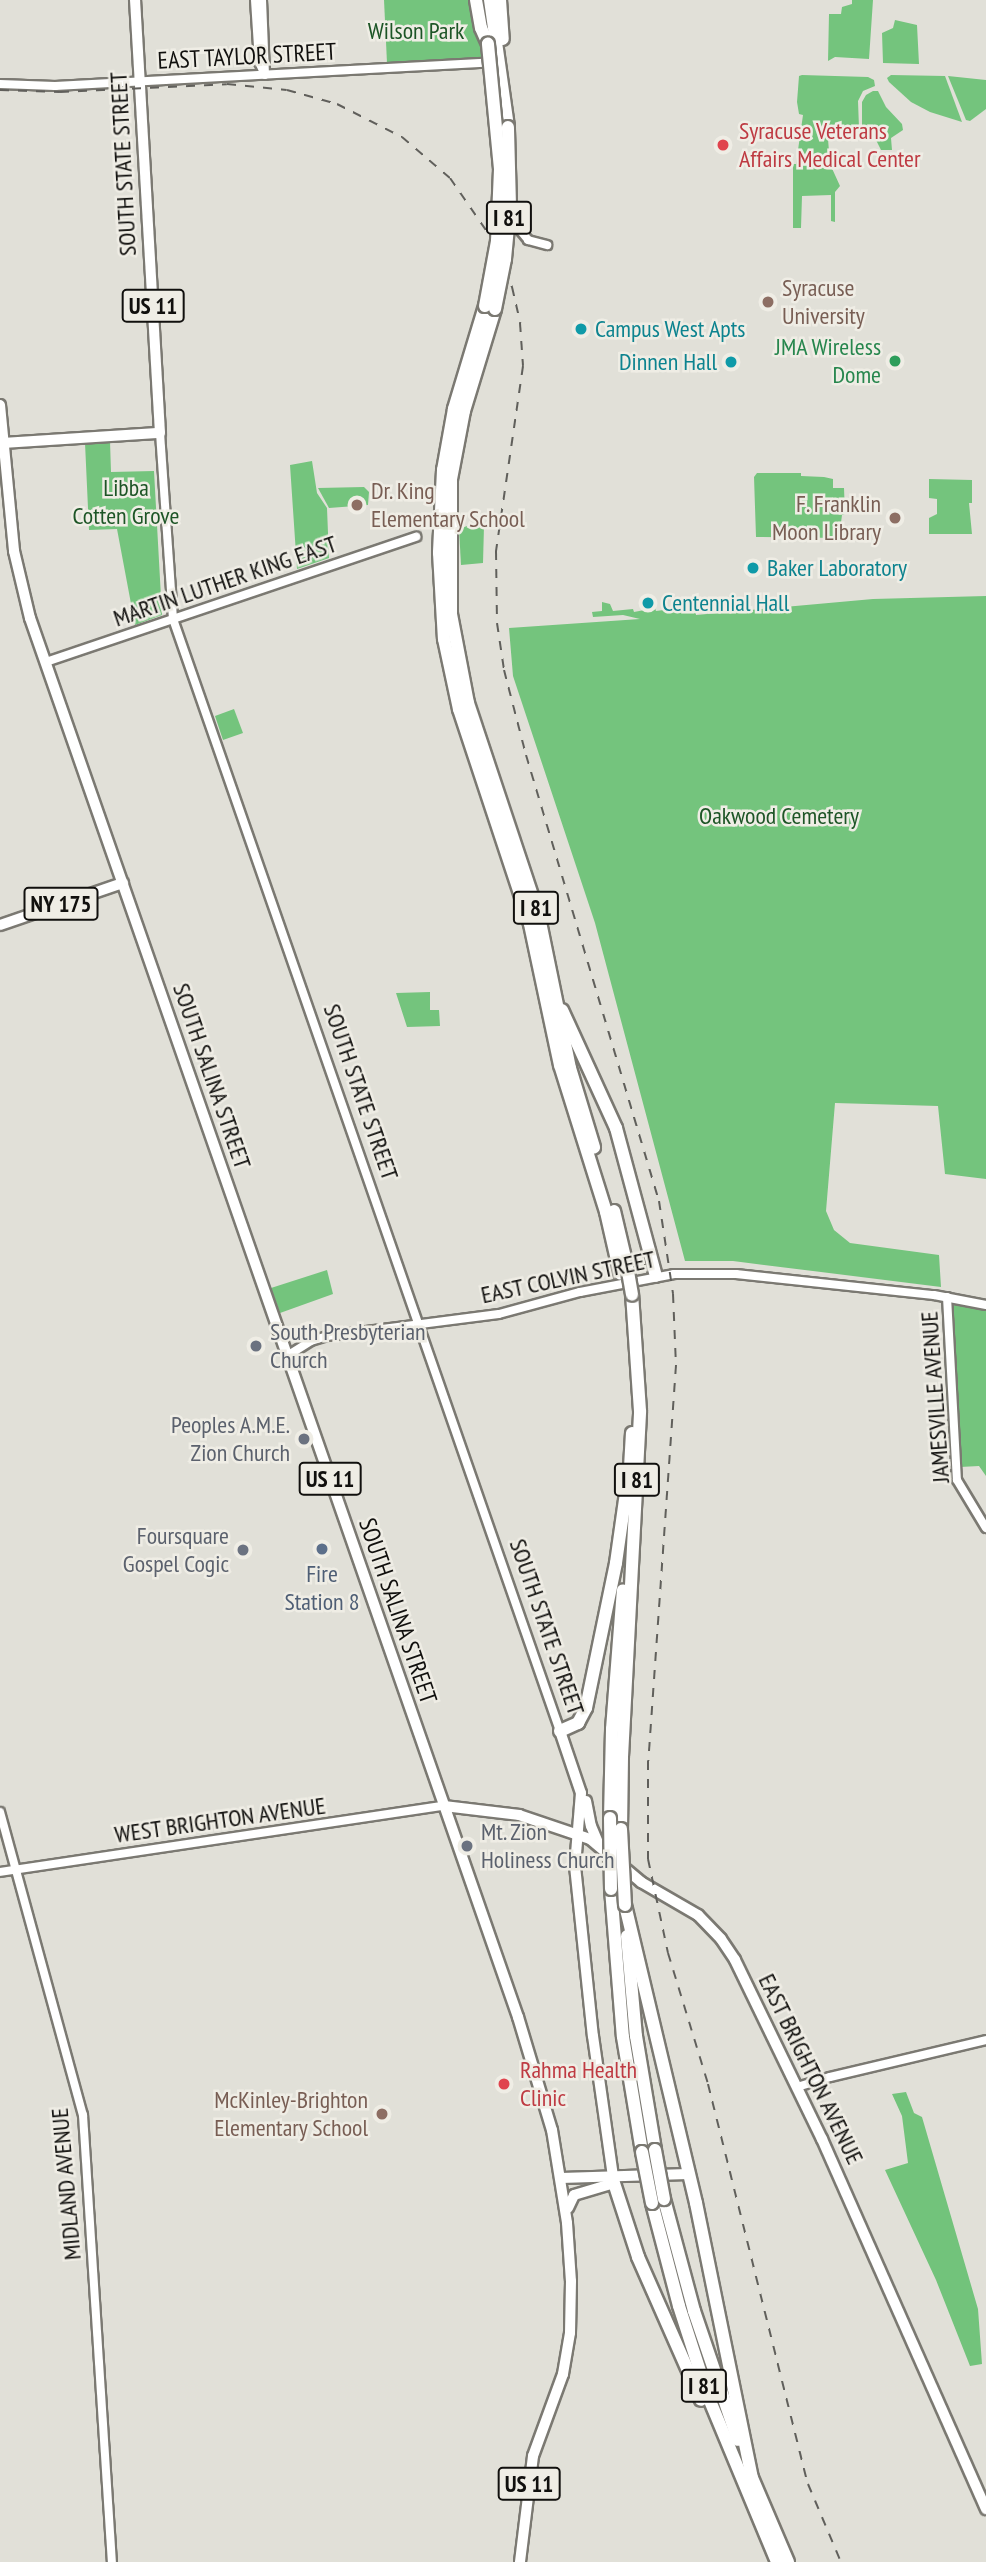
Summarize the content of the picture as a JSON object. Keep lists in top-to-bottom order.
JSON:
{
  "streets": {
    "highway": ["I 81"],
    "main road": [
      "SOUTH STATE STREET",
      "US 11",
      "NY 175",
      "SOUTH SALINA STREET",
      "EAST BRIGHTON AVENUE"
    ],
    "street": [
      "EAST TAYLOR STREET",
      "MARTIN LUTHER KING EAST",
      "EAST COLVIN STREET",
      "JAMESVILLE AVENUE",
      "WEST BRIGHTON AVENUE",
      "MIDLAND AVENUE"
    ]
  },
  "crossings": [
    ["EAST TAYLOR STREET", "SOUTH STATE STREET"],
    ["SOUTH STATE STREET", "MARTIN LUTHER KING EAST"],
    ["SOUTH STATE STREET", "EAST COLVIN STREET"],
    ["SOUTH STATE STREET", "EAST BRIGHTON AVENUE"],
    ["MARTIN LUTHER KING EAST", "SOUTH SALINA STREET"],
    ["NY 175", "SOUTH SALINA STREET"],
    ["SOUTH SALINA STREET", "EAST COLVIN STREET"],
    ["SOUTH SALINA STREET", "WEST BRIGHTON AVENUE"],
    ["SOUTH SALINA STREET", "EAST BRIGHTON AVENUE"],
    ["EAST COLVIN STREET", "JAMESVILLE AVENUE"],
    ["WEST BRIGHTON AVENUE", "EAST BRIGHTON AVENUE"],
    ["WEST BRIGHTON AVENUE", "MIDLAND AVENUE"]
  ],
  "parks": ["Wilson Park", "Libba Cotten Grove", "Oakwood Cemetery"],
  "places": [
    "Syracuse Veterans Affairs Medical Center",
    "Syracuse University",
    "Campus West Apts",
    "JMA Wireless Dome",
    "Dinnen Hall",
    "Dr. King Elementary School",
    "F. Franklin Moon Library",
    "Baker Laboratory",
    "Centennial Hall",
    "South Presbyterian Church",
    "Peoples A.M.E. Zion Church",
    "Fire Station 8",
    "Foursquare Gospel Cogic",
    "Mt. Zion Holiness Church",
    "Rahma Health Clinic",
    "McKinley-Brighton Elementary School"
  ]
}
